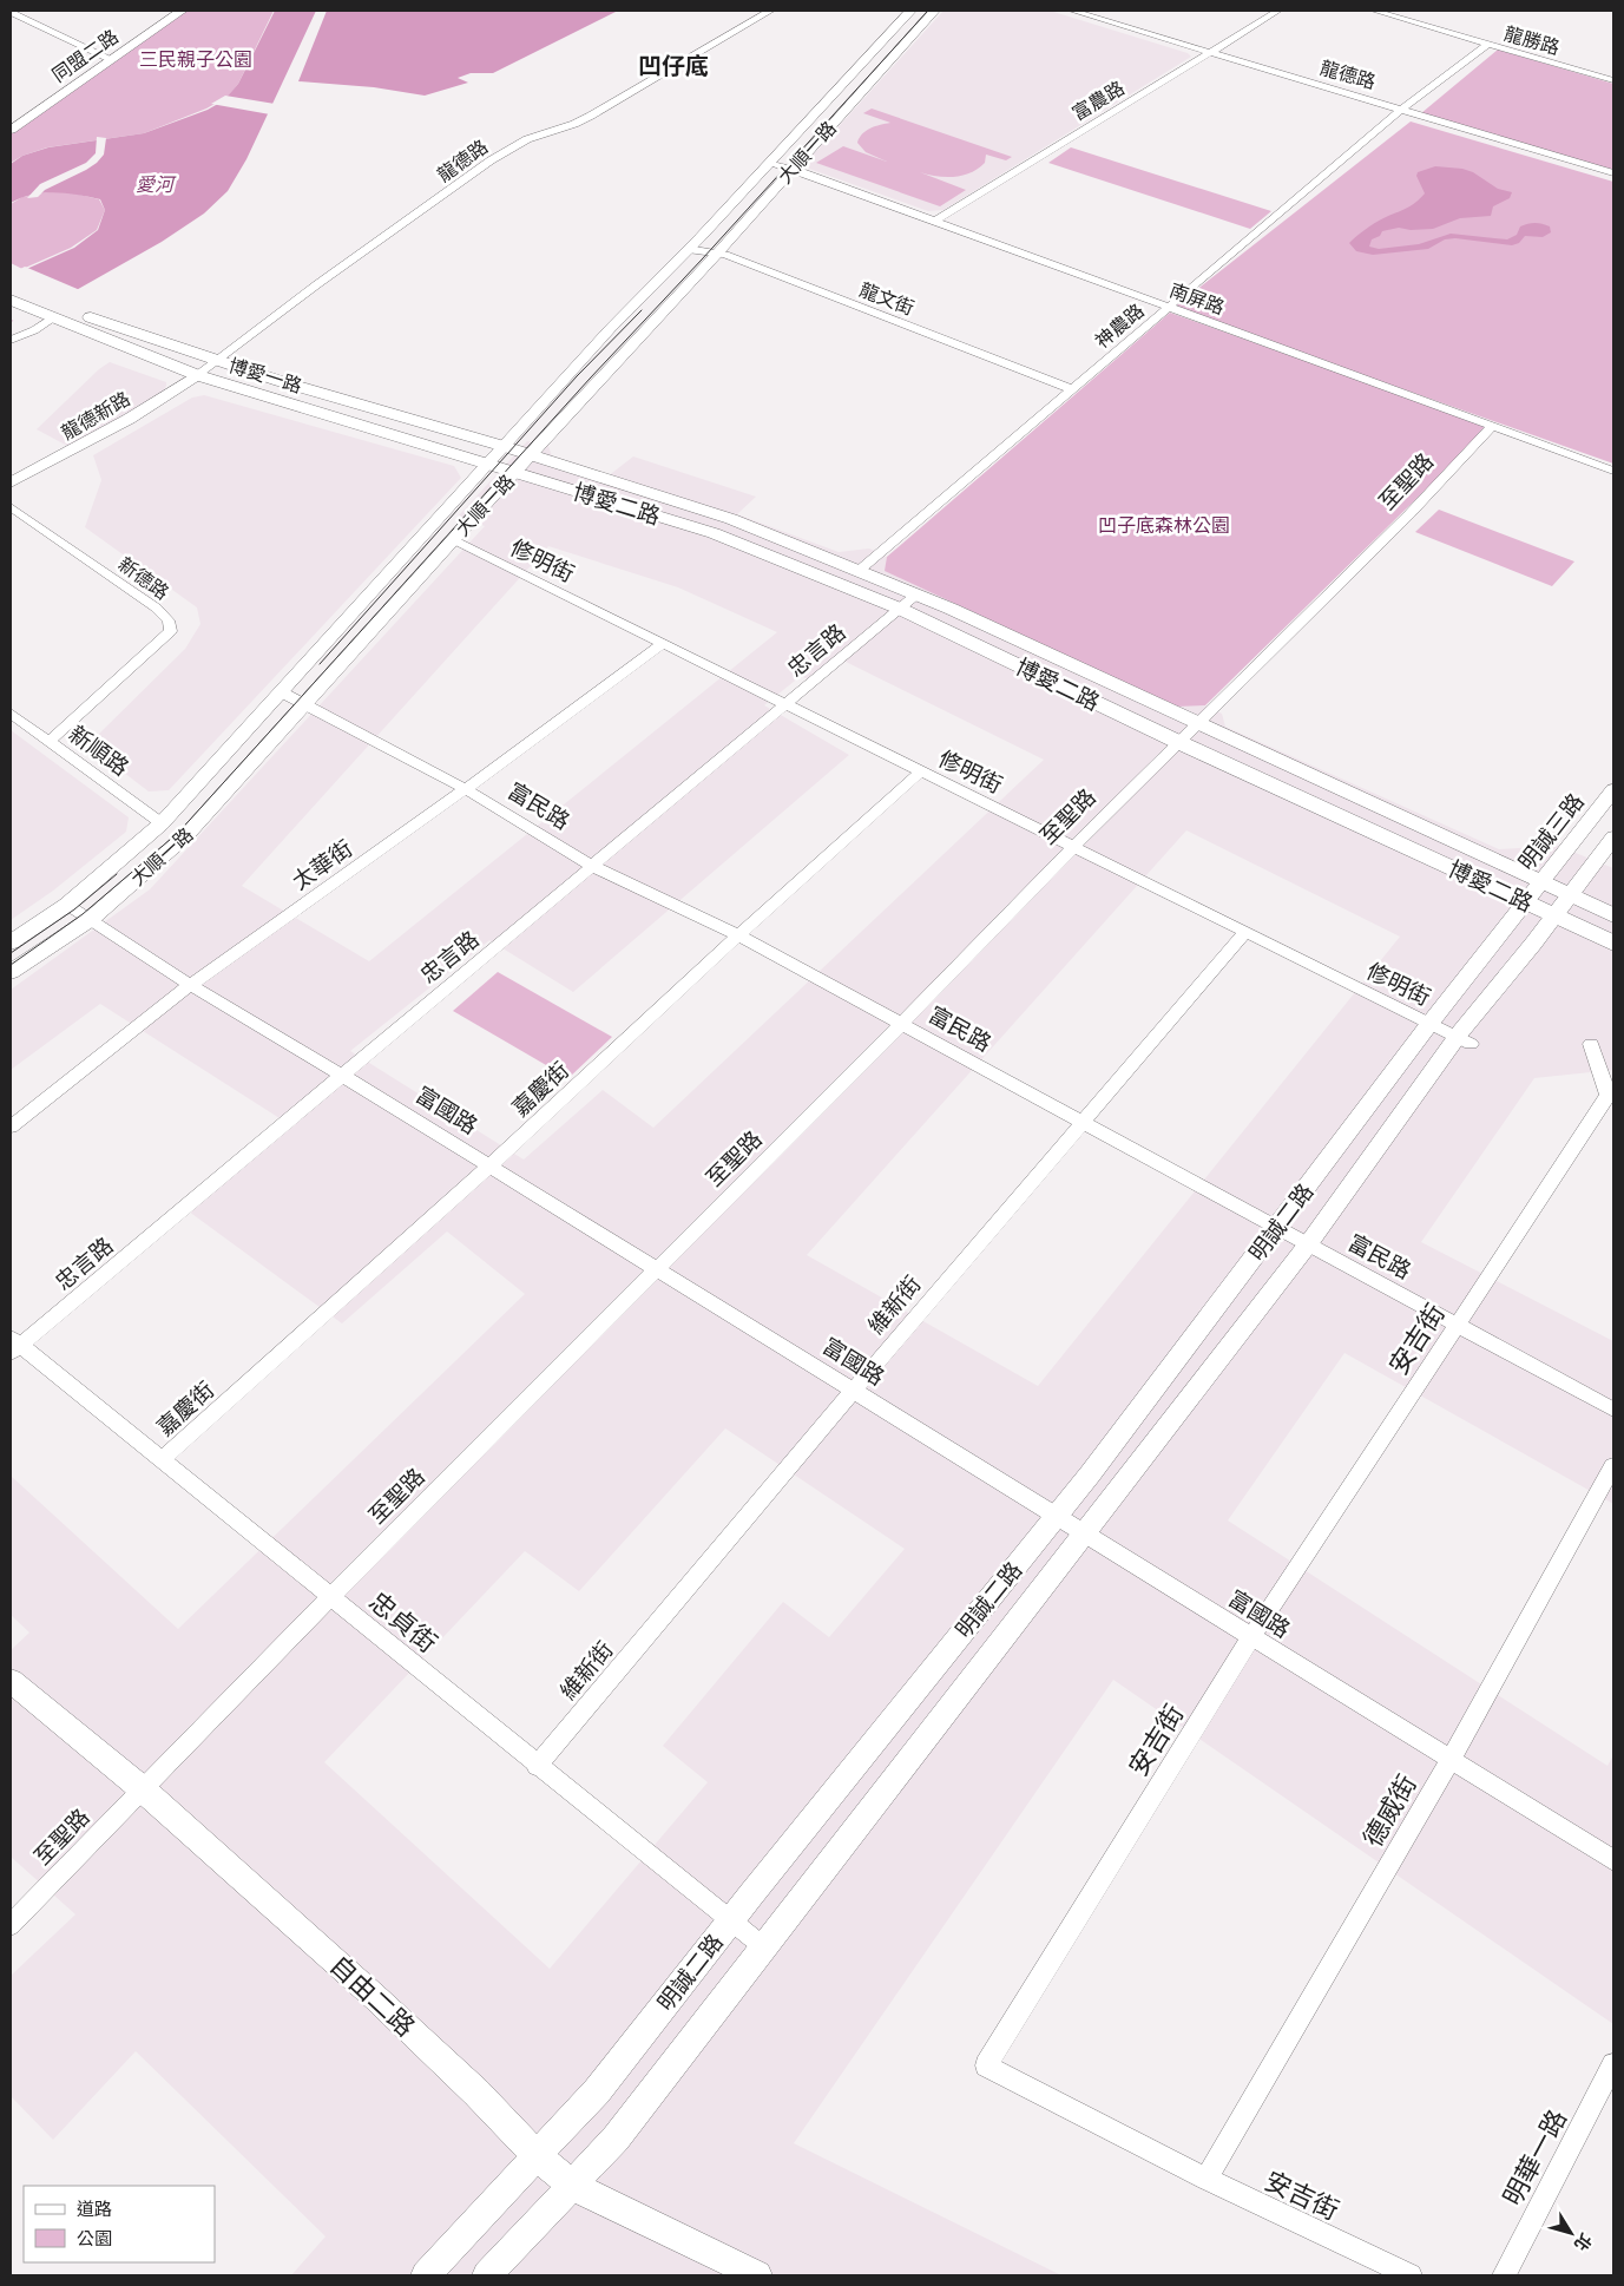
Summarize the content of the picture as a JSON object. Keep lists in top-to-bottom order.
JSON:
{
  "streets": {
    "main road": ["博愛一路", "博愛二路"],
    "street": [
      "龍勝路",
      "同盟二路",
      "龍德路",
      "富農路",
      "大順一路",
      "龍文街",
      "南屏路",
      "神農路",
      "龍德新路",
      "至聖路",
      "修明街",
      "新德路",
      "忠言路",
      "新順路",
      "富民路",
      "明誠三路",
      "太華街",
      "嘉慶街",
      "富國路",
      "明誠二路",
      "維新街",
      "安吉街",
      "忠貞街",
      "德威街",
      "自由二路",
      "明華一路"
    ]
  },
  "crossings": [
    ["龍勝路", "神農路"],
    ["龍德路", "富農路"],
    ["龍德路", "神農路"],
    ["龍德路", "博愛一路"],
    ["龍德路", "龍德新路"],
    ["富農路", "南屏路"],
    ["大順一路", "龍文街"],
    ["大順一路", "南屏路"],
    ["大順一路", "博愛一路"],
    ["大順一路", "博愛二路"],
    ["大順一路", "修明街"],
    ["大順一路", "新順路"],
    ["大順一路", "富民路"],
    ["大順一路", "富國路"],
    ["龍文街", "神農路"],
    ["南屏路", "神農路"],
    ["南屏路", "至聖路"],
    ["神農路", "博愛二路"],
    ["博愛一路", "龍德新路"],
    ["博愛一路", "博愛二路"],
    ["至聖路", "博愛二路"],
    ["至聖路", "修明街"],
    ["至聖路", "富民路"],
    ["至聖路", "富國路"],
    ["至聖路", "忠貞街"],
    ["至聖路", "自由二路"],
    ["博愛二路", "忠言路"],
    ["博愛二路", "明誠三路"],
    ["博愛二路", "明誠二路"],
    ["修明街", "忠言路"],
    ["修明街", "太華街"],
    ["修明街", "嘉慶街"],
    ["修明街", "明誠二路"],
    ["修明街", "維新街"],
    ["新德路", "新順路"],
    ["忠言路", "富民路"],
    ["忠言路", "富國路"],
    ["忠言路", "忠貞街"],
    ["富民路", "太華街"],
    ["富民路", "嘉慶街"],
    ["富民路", "明誠二路"],
    ["富民路", "維新街"],
    ["富民路", "安吉街"],
    ["明誠三路", "明誠二路"],
    ["太華街", "富國路"],
    ["嘉慶街", "富國路"],
    ["嘉慶街", "忠貞街"],
    ["富國路", "明誠二路"],
    ["富國路", "維新街"],
    ["富國路", "安吉街"],
    ["富國路", "德威街"],
    ["明誠二路", "忠貞街"],
    ["明誠二路", "自由二路"],
    ["維新街", "忠貞街"],
    ["安吉街", "德威街"]
  ],
  "districts": ["凹仔底"],
  "water": ["愛河"],
  "parks": ["三民親子公園", "凹子底森林公園"],
  "legend": ["道路", "公園"],
  "north": "bottom right"
}
